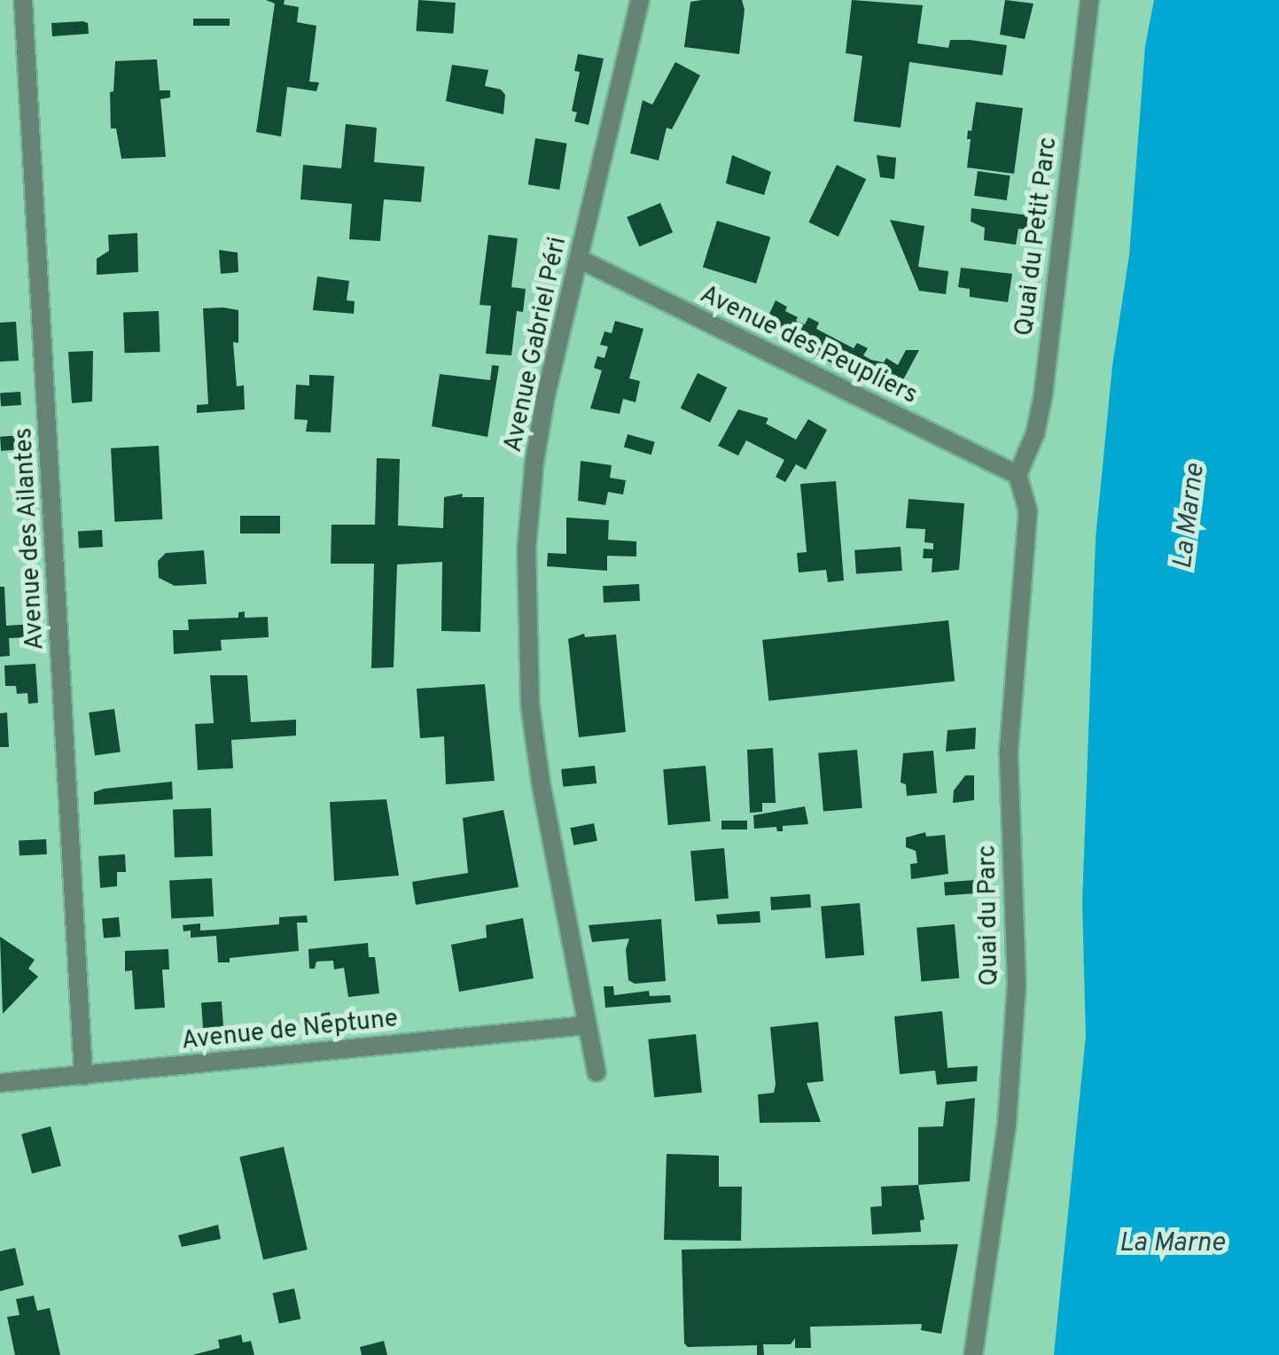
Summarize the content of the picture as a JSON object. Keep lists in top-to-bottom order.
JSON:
{
  "streets": {
    "street": [
      "Quai du Petit Parc",
      "Avenue Gabriel Péri",
      "Avenue des Peupliers",
      "Avenue des Ailantes",
      "Quai du Parc",
      "Avenue de Neptune"
    ]
  },
  "crossings": [
    ["Quai du Petit Parc", "Avenue des Peupliers"],
    ["Quai du Petit Parc", "Quai du Parc"],
    ["Avenue Gabriel Péri", "Avenue des Peupliers"],
    ["Avenue Gabriel Péri", "Avenue de Neptune"],
    ["Avenue des Peupliers", "Quai du Parc"],
    ["Avenue des Ailantes", "Avenue de Neptune"]
  ],
  "water": ["La Marne"]
}
